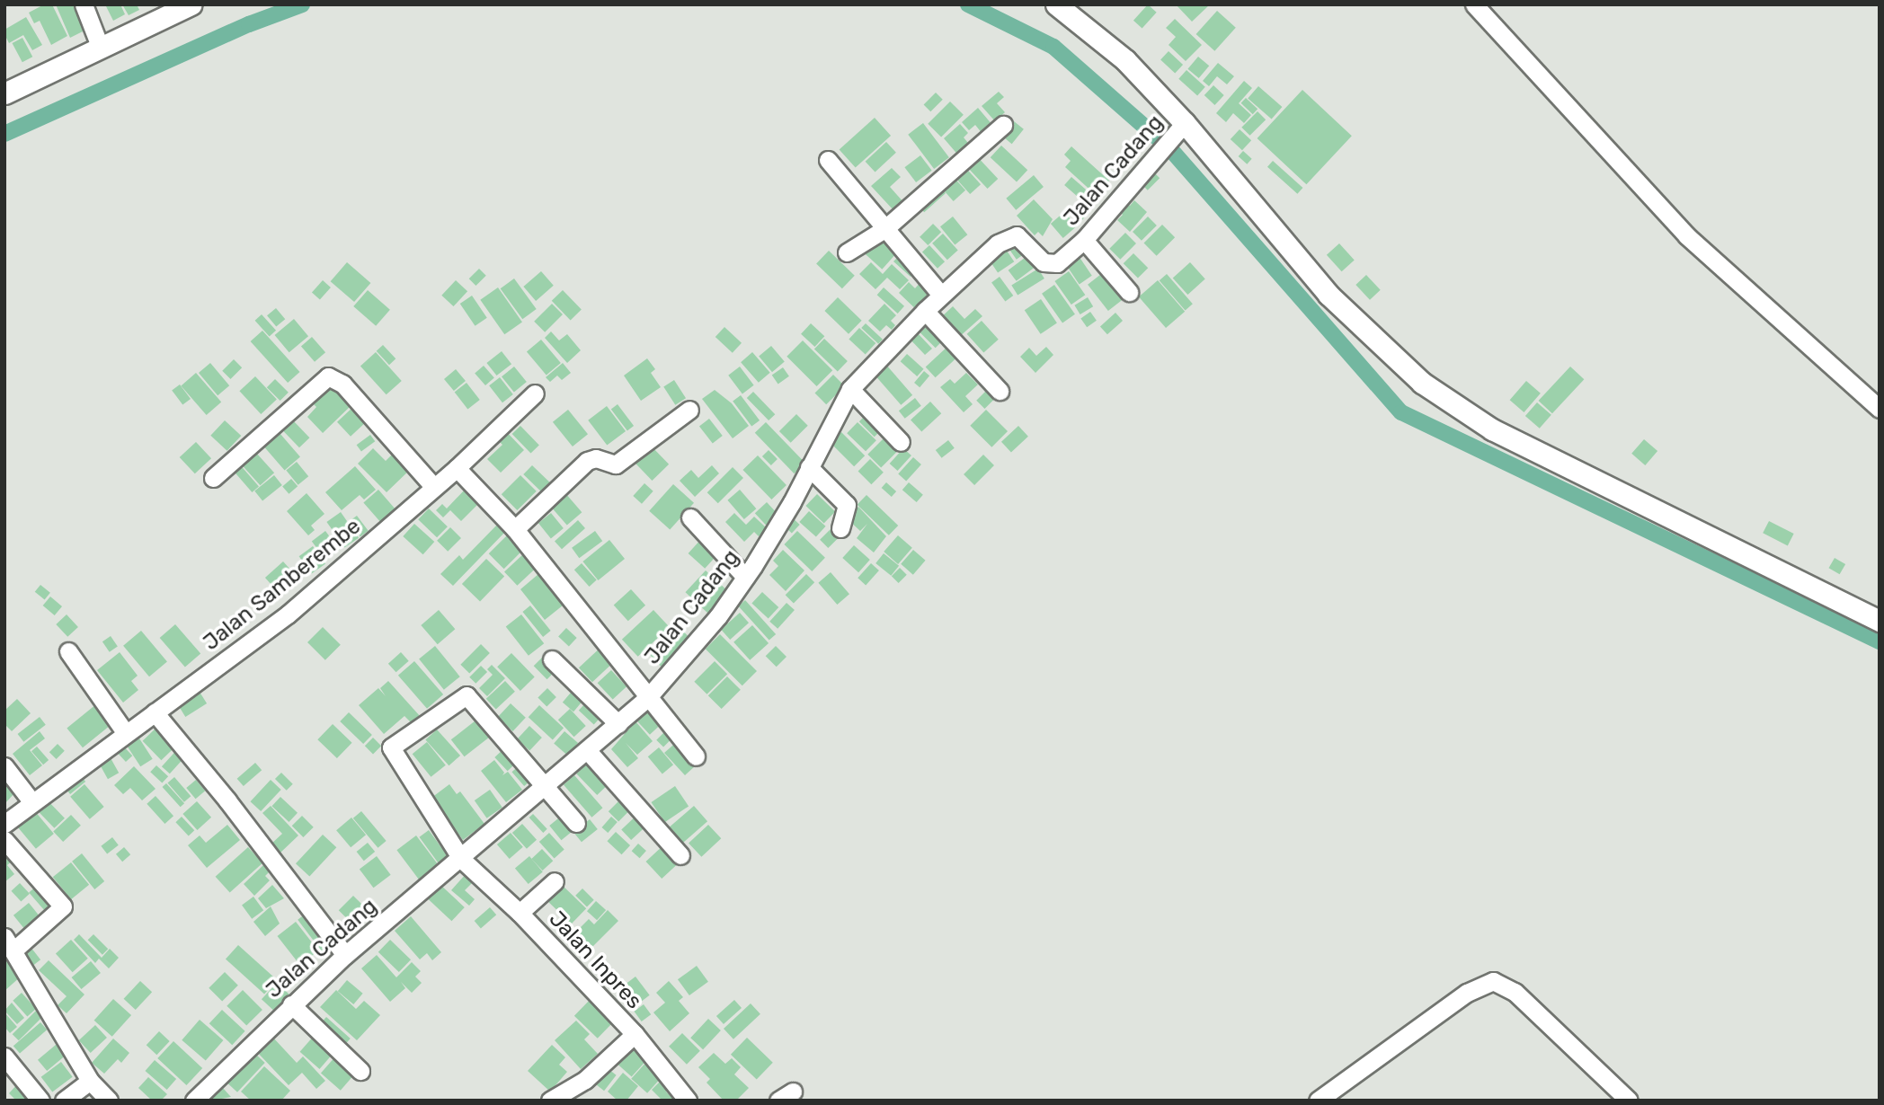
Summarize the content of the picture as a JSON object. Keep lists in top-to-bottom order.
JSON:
{
  "streets": {
    "street": ["Jalan Cadang", "Jalan Samberembe", "Jalan Inpres"]
  },
  "crossings": [
    ["Jalan Cadang", "Jalan Inpres"]
  ]
}
